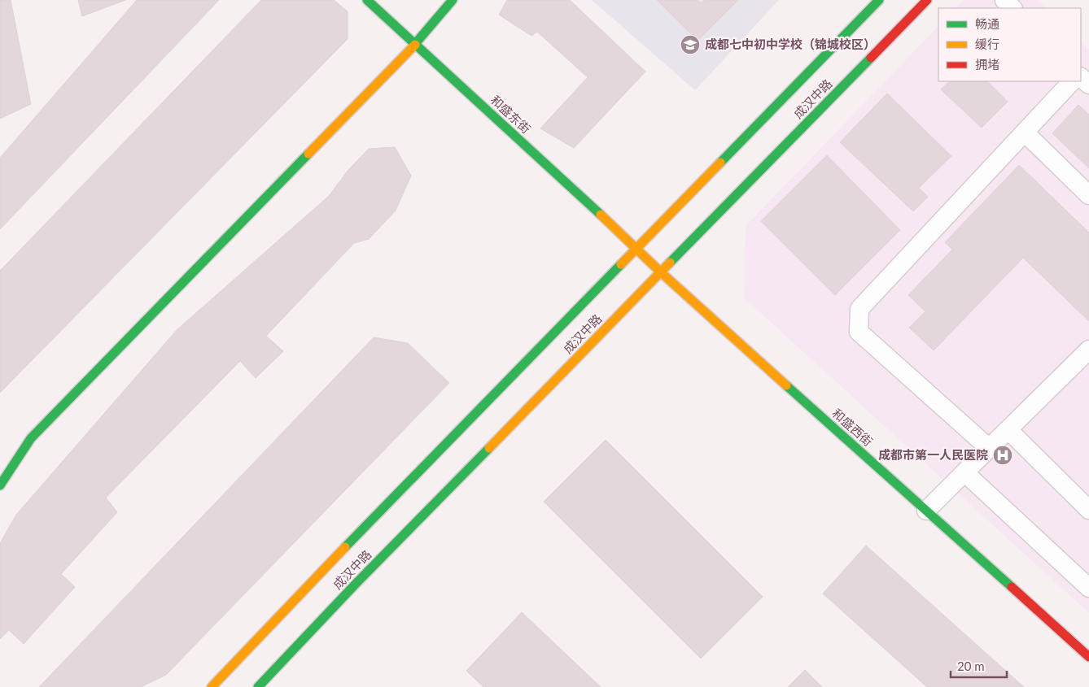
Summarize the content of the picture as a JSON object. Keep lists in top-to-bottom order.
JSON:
{
  "streets": {
    "main road": ["成汉中路", "和盛东街", "和盛西街"]
  },
  "crossings": [
    ["成汉中路", "和盛东街"],
    ["成汉中路", "和盛西街"],
    ["和盛东街", "和盛西街"]
  ],
  "places": {
    "school or university": ["成都七中初中学校（锦城校区）"],
    "hospital": ["成都市第一人民医院"]
  },
  "legend": ["畅通", "缓行", "拥堵"],
  "scale_bar": "20 m"
}
